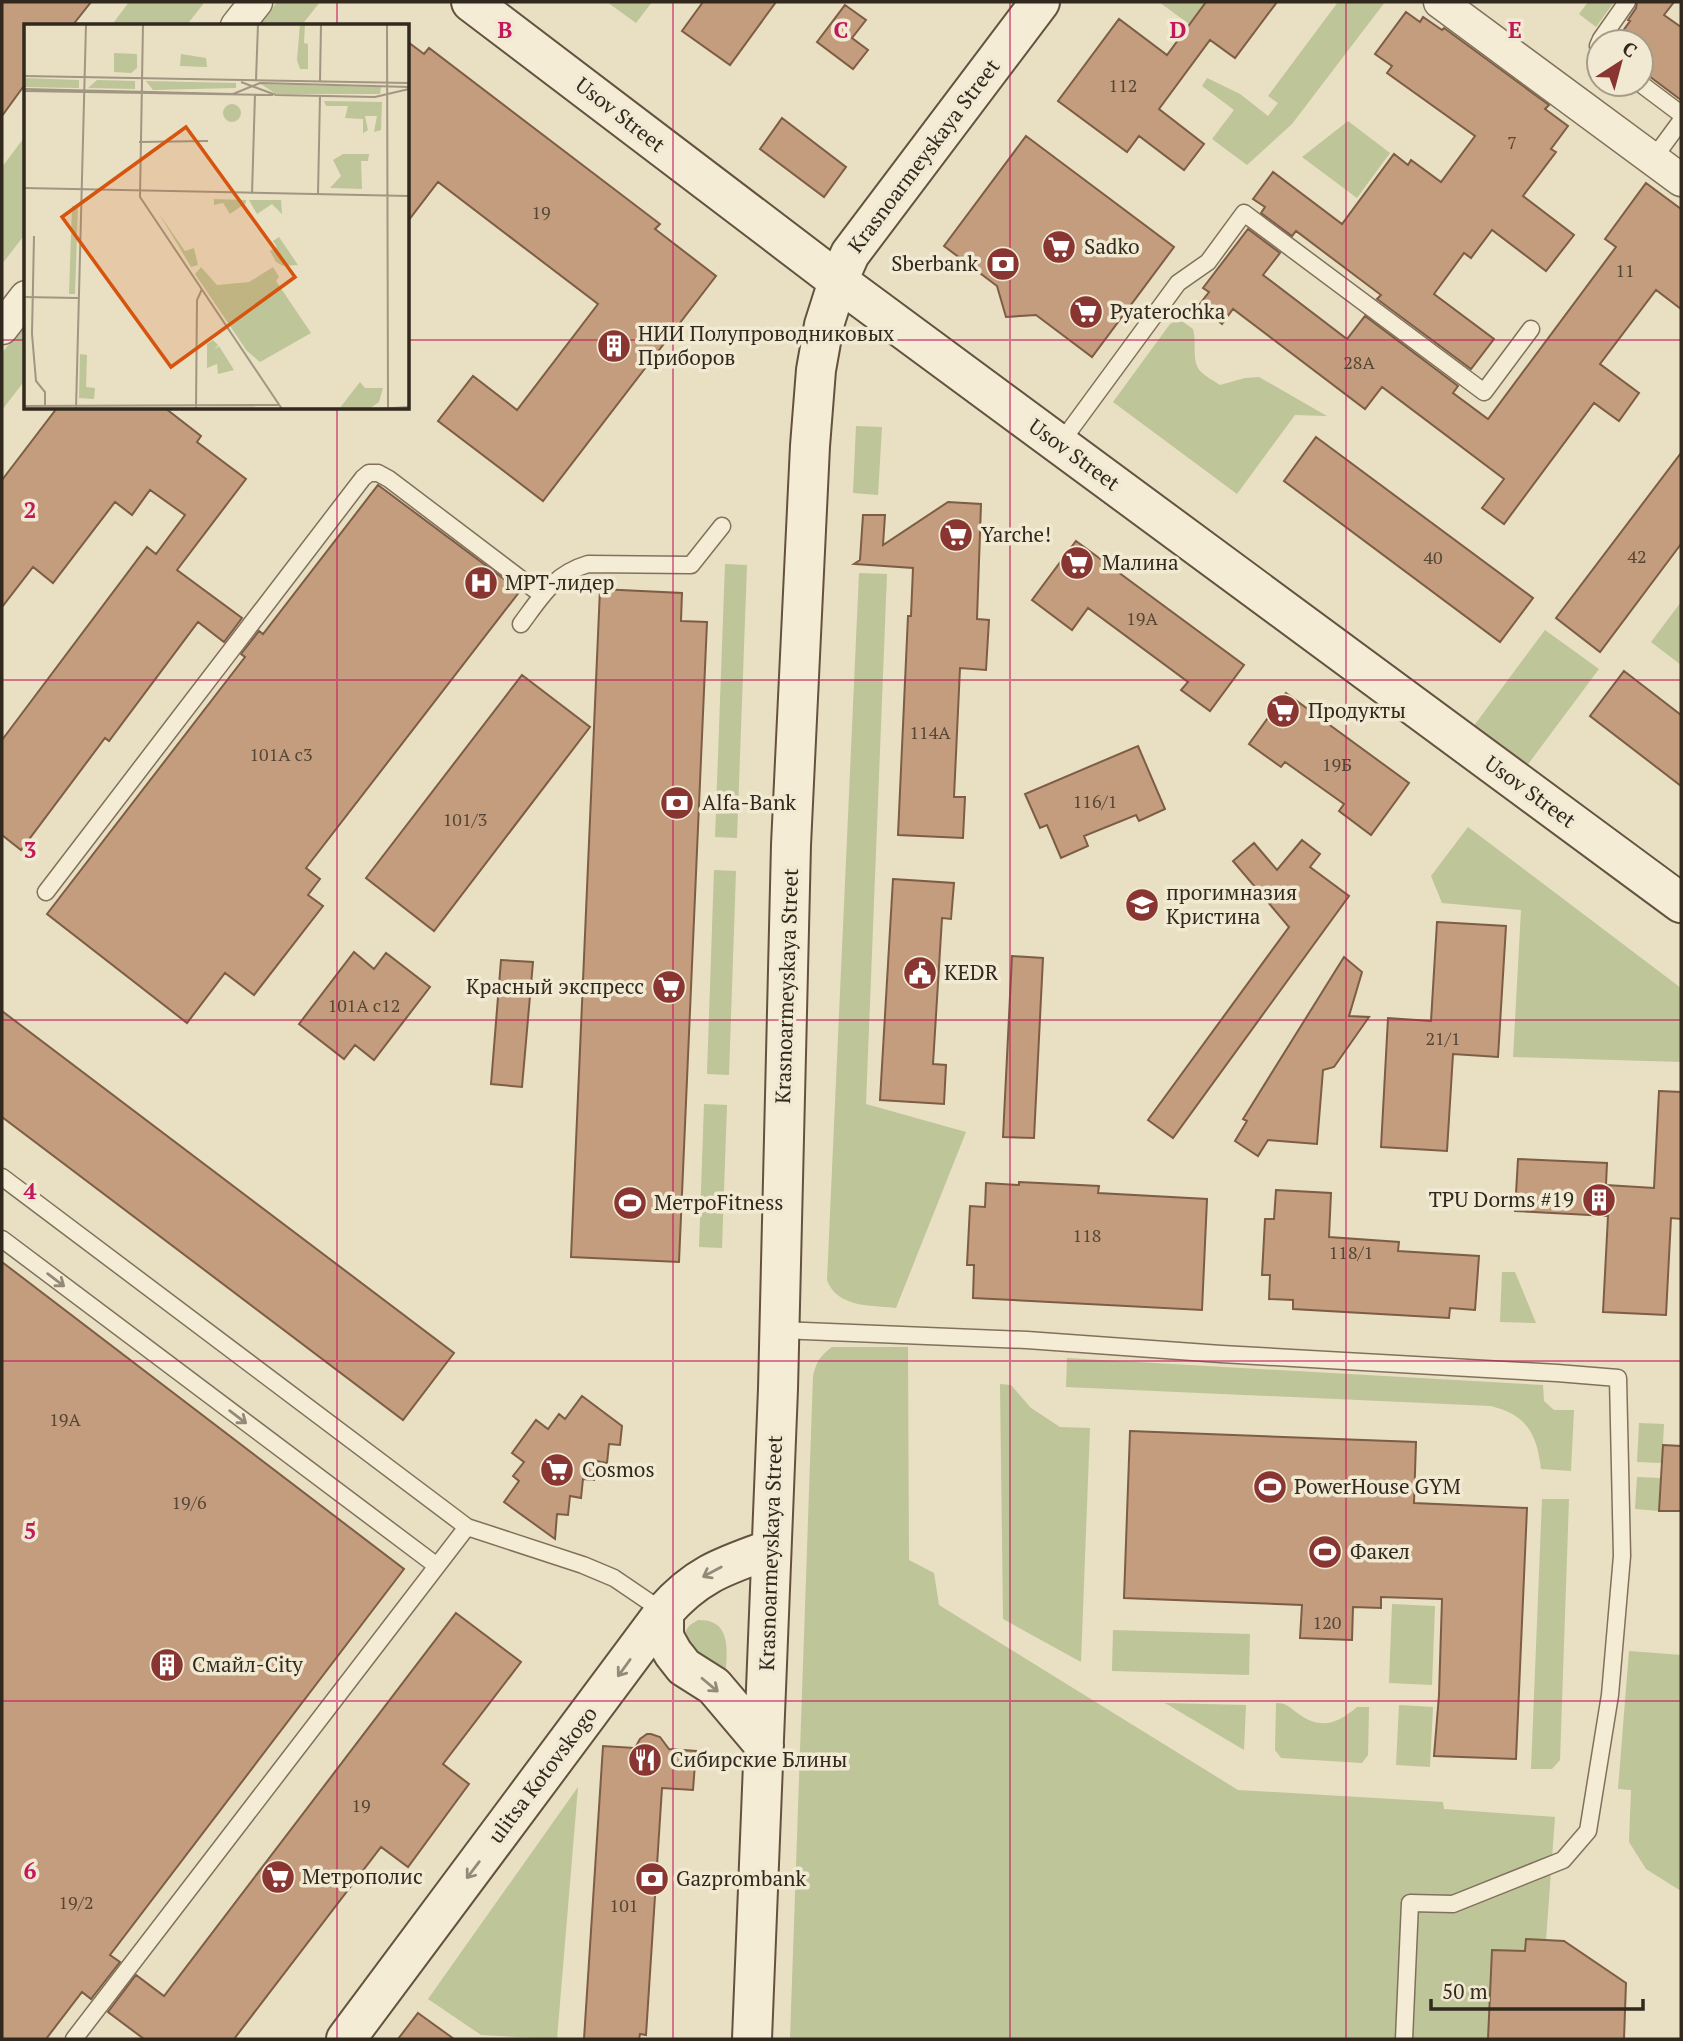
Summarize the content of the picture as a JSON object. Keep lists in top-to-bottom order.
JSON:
{
  "streets": {
    "main road": ["Usov Street", "Krasnoarmeyskaya Street", "ulitsa Kotovskogo"]
  },
  "crossings": [
    ["Usov Street", "Krasnoarmeyskaya Street"],
    ["Krasnoarmeyskaya Street", "ulitsa Kotovskogo"]
  ],
  "one_way": ["ulitsa Kotovskogo"],
  "places": {
    "supermarket": [
      "Sadko",
      "Pyaterochka",
      "Yarche!",
      "Малина",
      "Продукты",
      "Красный экспресс",
      "Cosmos",
      "Метрополис"
    ],
    "bank": ["Sberbank", "Alfa-Bank", "Gazprombank"],
    "building": ["НИИ Полупроводниковых Приборов", "TPU Dorms #19", "Смайл-City"],
    "hospital": ["МРТ-лидер"],
    "school or university": ["прогимназия Кристина"],
    "public building": ["KEDR"],
    "sports": ["МетроFitness", "PowerHouse GYM", "Факел"],
    "restaurant": ["Сибирские Блины"]
  },
  "house_numbers": [
    "112",
    "7",
    "19",
    "11",
    "28А",
    "42",
    "40",
    "19А",
    "114А",
    "101А с3",
    "19Б",
    "116/1",
    "101/3",
    "101А с12",
    "21/1",
    "118",
    "118/1",
    "19А",
    "19/6",
    "120",
    "19",
    "19/2",
    "101"
  ],
  "scale_bar": "50 m",
  "north": "top right",
  "grid": {
    "columns": [
      "B",
      "C",
      "D",
      "E"
    ],
    "rows": [
      "2",
      "3",
      "4",
      "5",
      "6"
    ]
  }
}
